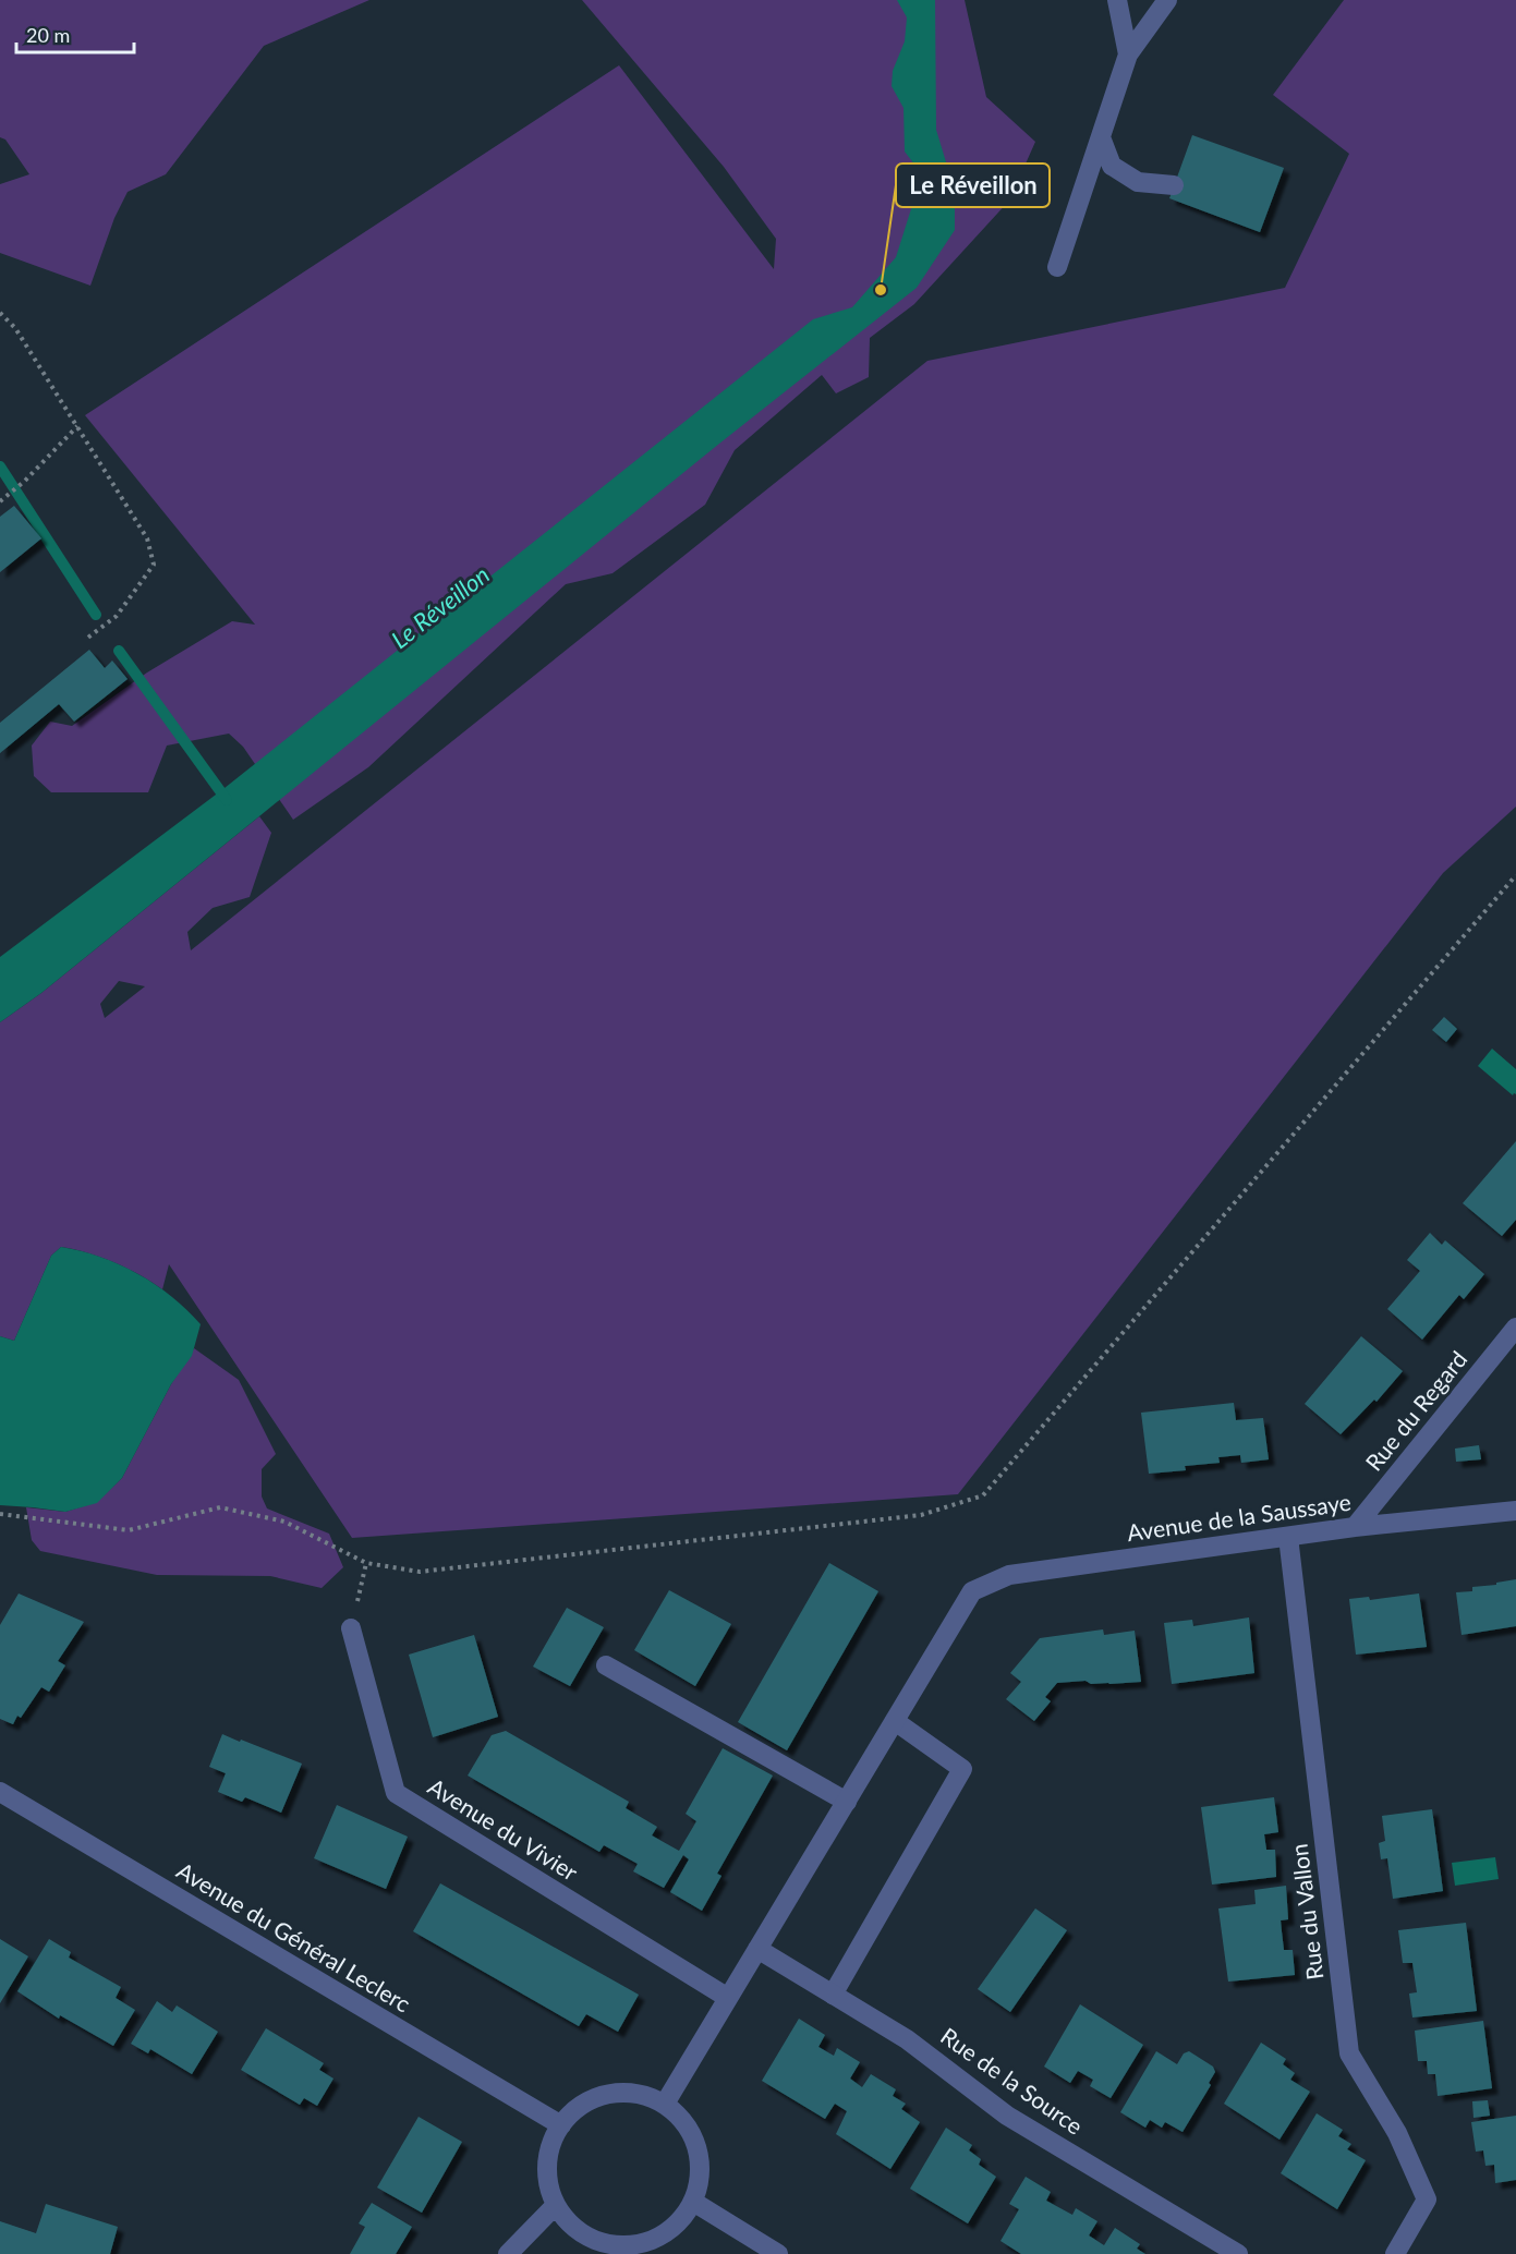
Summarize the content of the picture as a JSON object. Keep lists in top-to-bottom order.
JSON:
{
  "streets": {
    "street": [
      "Rue du Regard",
      "Avenue de la Saussaye",
      "Avenue du Vivier",
      "Rue du Vallon",
      "Avenue du Général Leclerc",
      "Rue de la Source"
    ]
  },
  "crossings": [
    ["Rue du Regard", "Avenue de la Saussaye"],
    ["Avenue de la Saussaye", "Rue du Vallon"]
  ],
  "water": ["Le Réveillon"],
  "places": ["Le Réveillon"],
  "scale_bar": "20 m"
}
